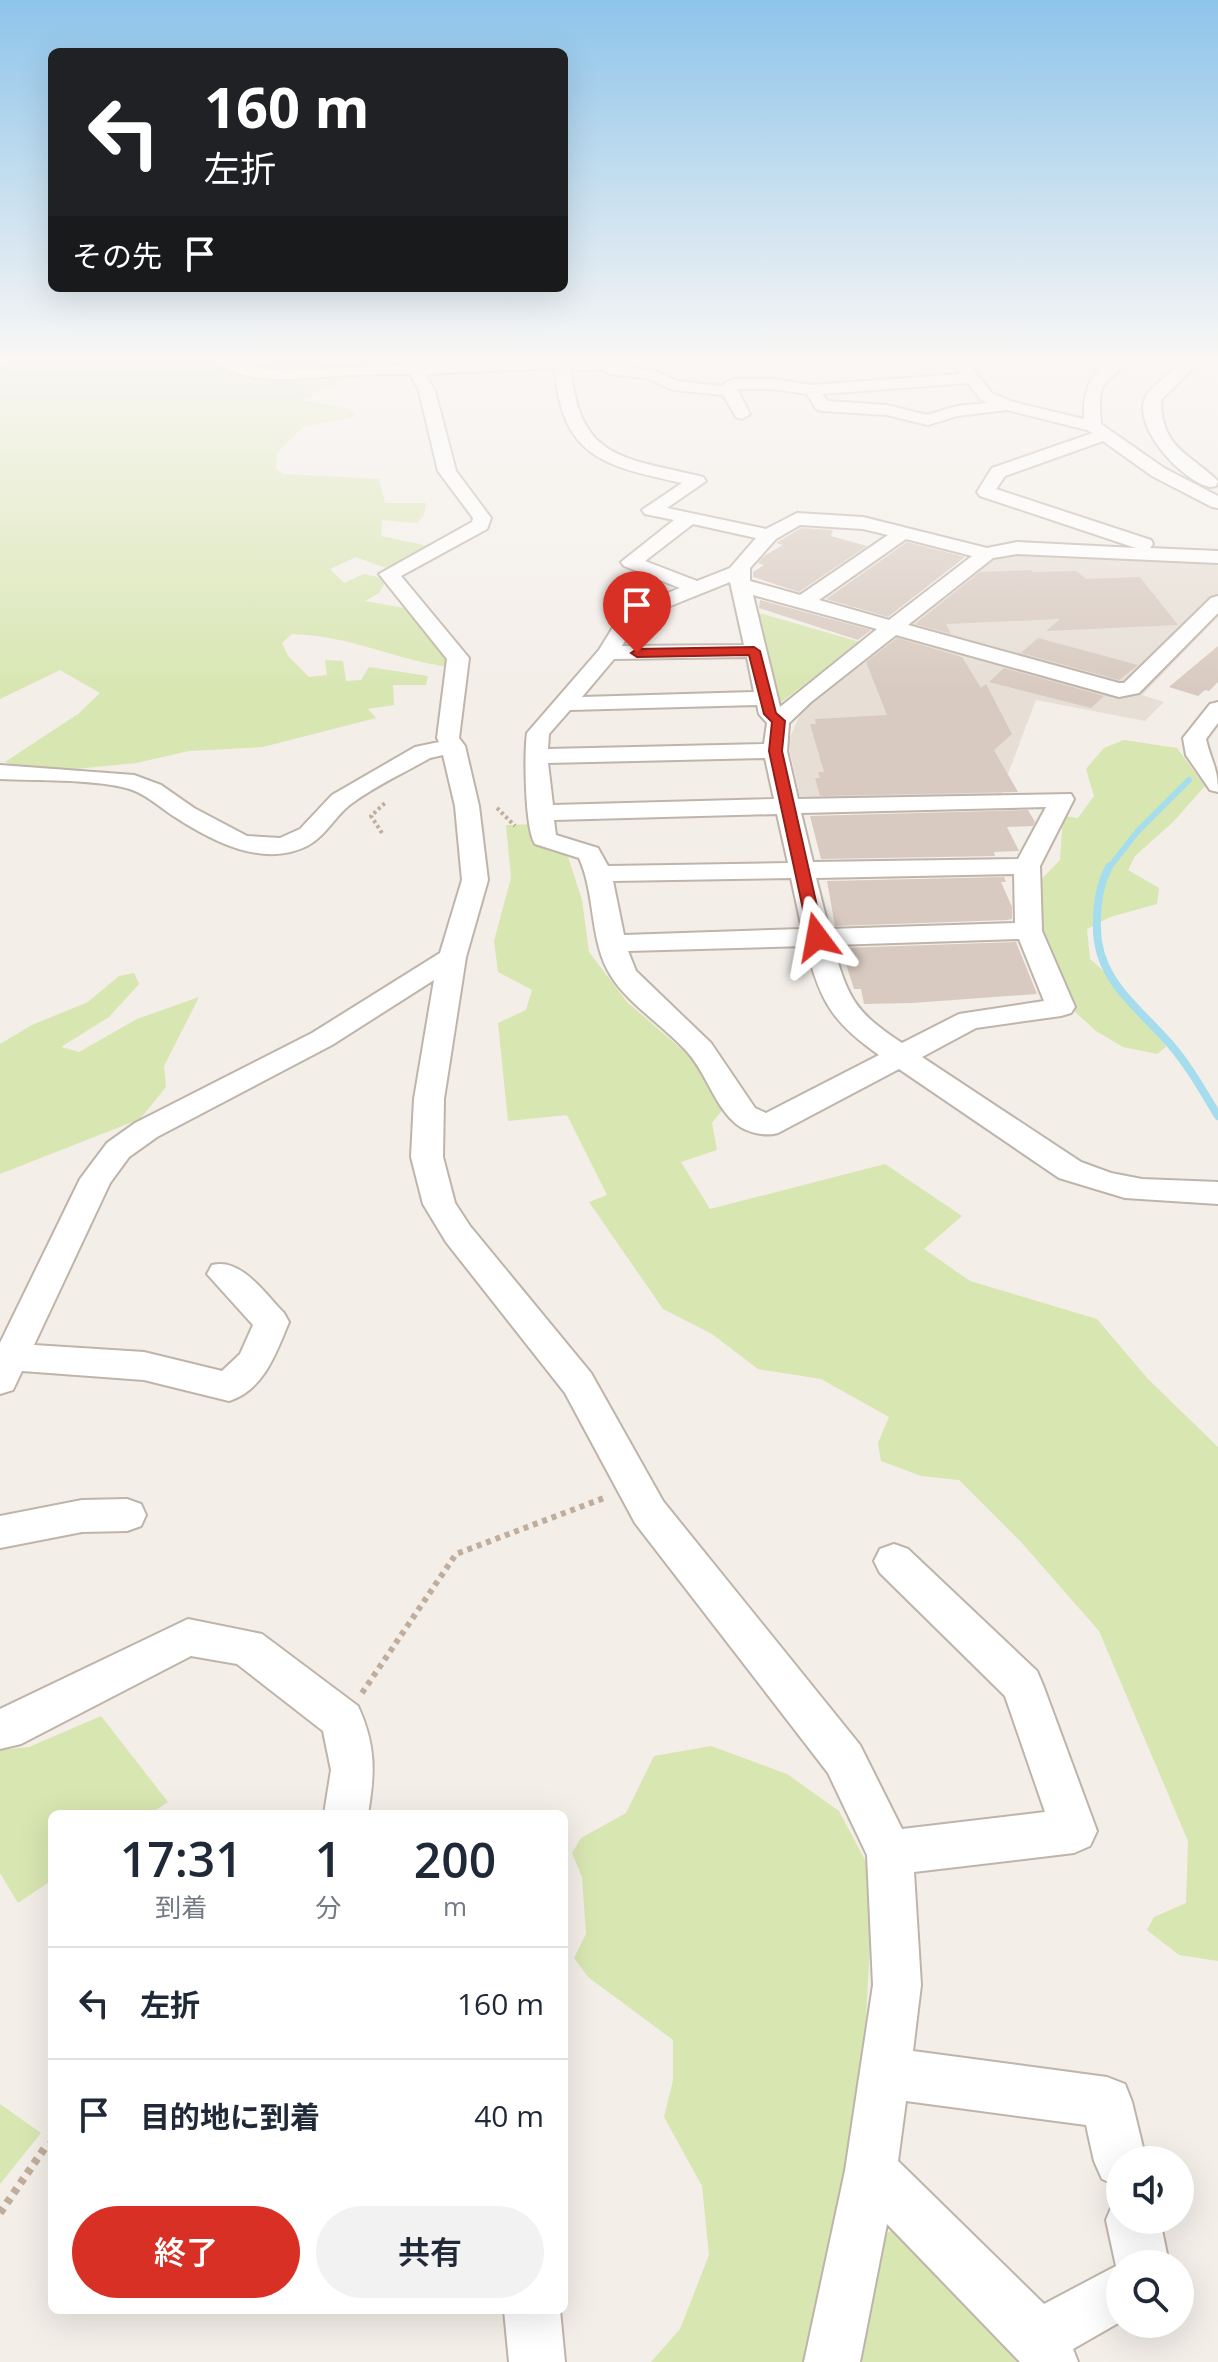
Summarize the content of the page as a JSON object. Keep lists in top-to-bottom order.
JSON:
{
  "page": {
    "turn": ["160 m", "左折"],
    "then": "その先",
    "eta": [
      "17:31",
      "到着",
      "1",
      "分",
      "200",
      "m"
    ],
    "list": [
      {
        "name": "左折",
        "value": "160 m"
      },
      {
        "name": "目的地に到着",
        "value": "40 m"
      }
    ],
    "buttons": ["終了", "共有"]
  }
}
